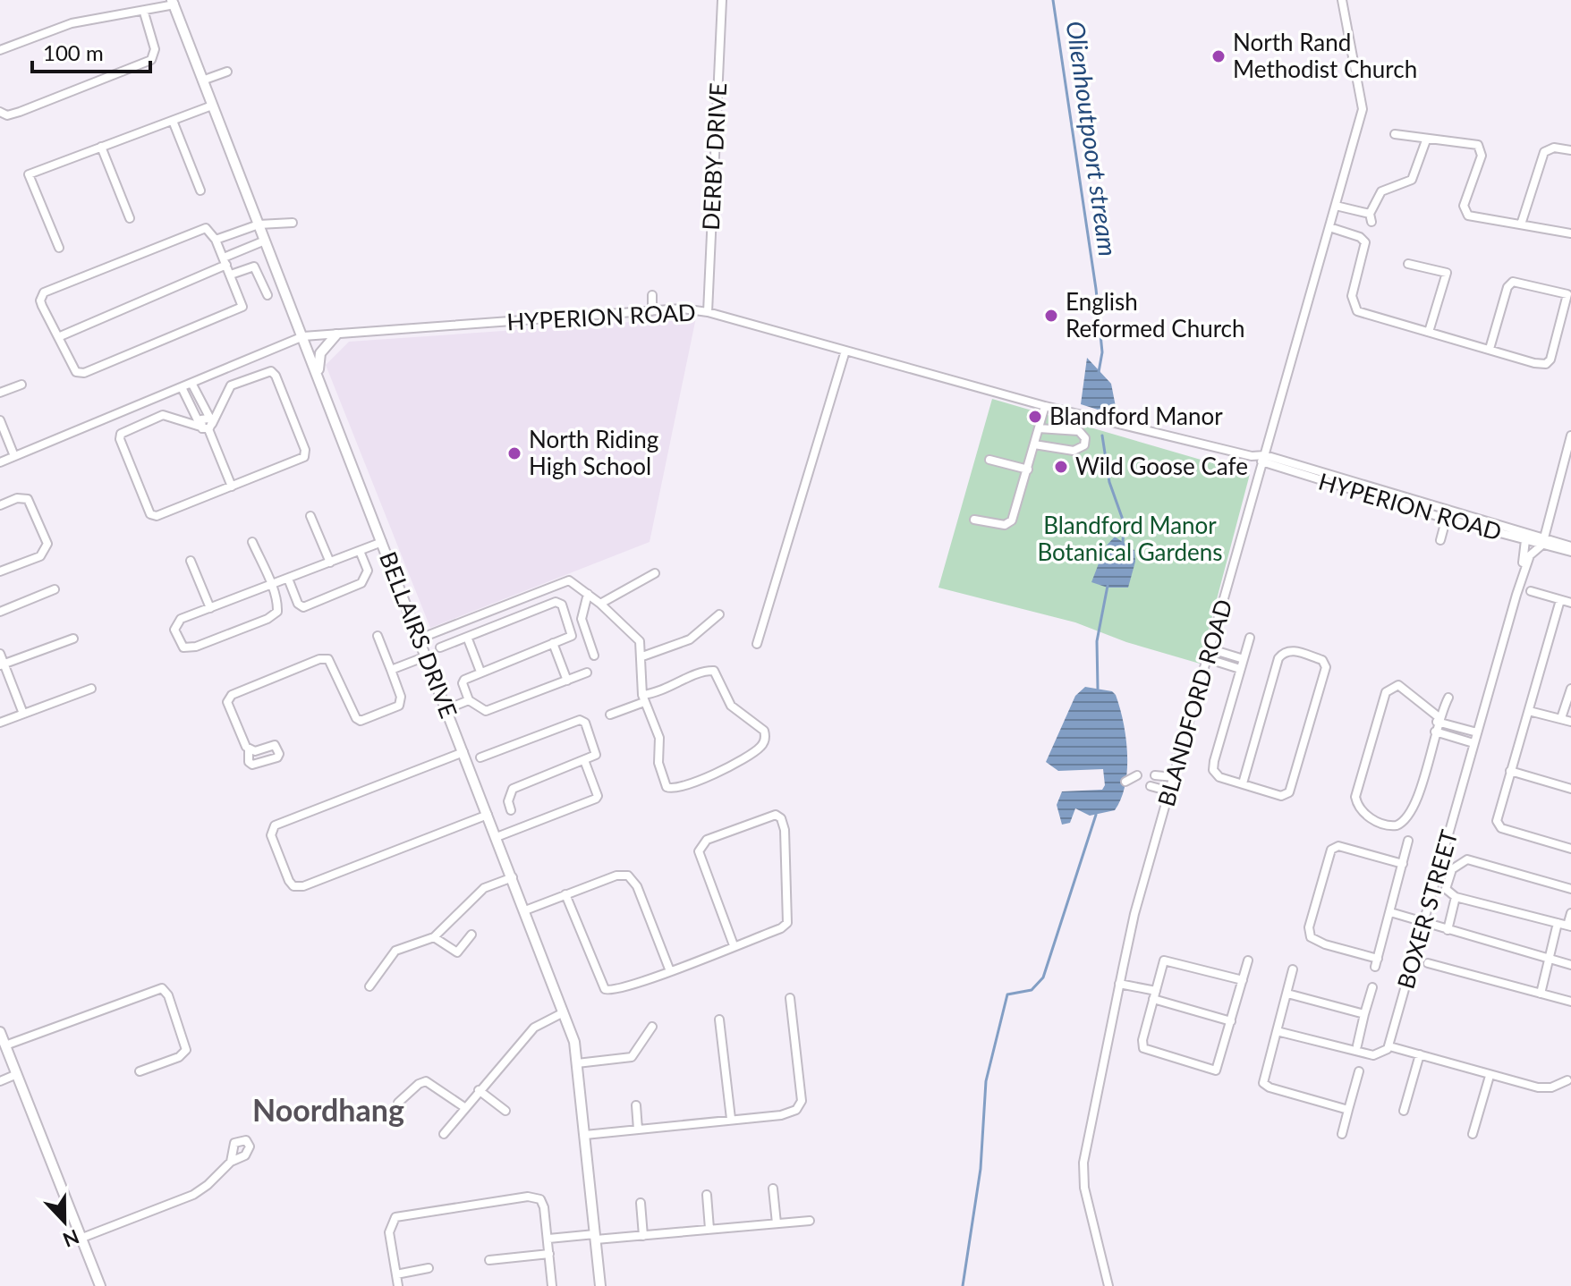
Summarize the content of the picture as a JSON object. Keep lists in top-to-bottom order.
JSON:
{
  "streets": {
    "street": [
      "DERBY DRIVE",
      "HYPERION ROAD",
      "BELLAIRS DRIVE",
      "BLANDFORD ROAD",
      "BOXER STREET"
    ]
  },
  "crossings": [
    ["DERBY DRIVE", "HYPERION ROAD"],
    ["HYPERION ROAD", "BELLAIRS DRIVE"],
    ["HYPERION ROAD", "BLANDFORD ROAD"],
    ["HYPERION ROAD", "BOXER STREET"]
  ],
  "districts": ["Noordhang"],
  "water": ["Olienhoutpoort stream"],
  "parks": ["Blandford Manor Botanical Gardens"],
  "places": [
    "North Rand Methodist Church",
    "English Reformed Church",
    "Blandford Manor",
    "North Riding High School",
    "Wild Goose Cafe"
  ],
  "scale_bar": "100 m",
  "north": "bottom"
}
